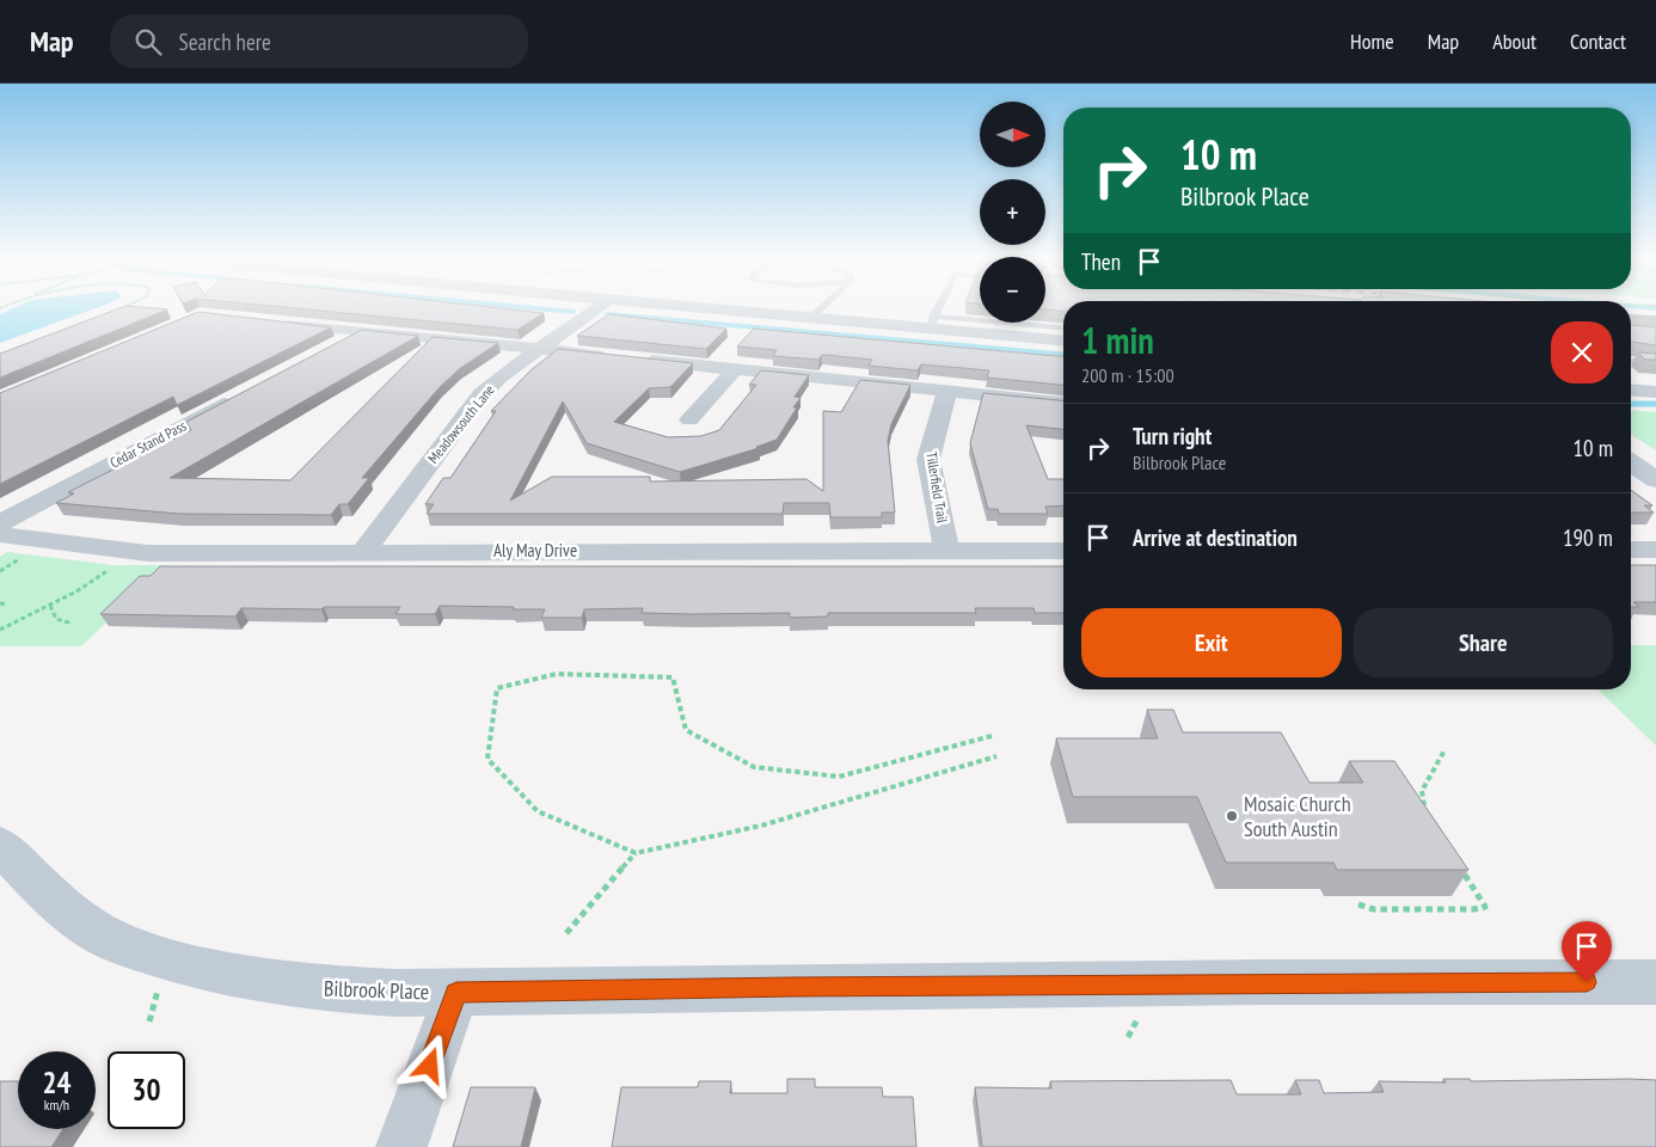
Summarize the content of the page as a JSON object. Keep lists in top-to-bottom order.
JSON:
{
  "streets": {
    "street": [
      "Meadowsouth Lane",
      "Cedar Stand Pass",
      "Tillerfield Trail",
      "Aly May Drive",
      "Bilbrook Place"
    ]
  },
  "crossings": [
    ["Meadowsouth Lane", "Aly May Drive"],
    ["Tillerfield Trail", "Aly May Drive"]
  ],
  "places": ["Mosaic Church South Austin"],
  "north": "right",
  "page": {
    "header": "Map",
    "search": "Search here",
    "nav": [
      "Home",
      "Map",
      "About",
      "Contact"
    ],
    "map_buttons": ["+", "−"],
    "turn": ["10 m", "Bilbrook Place"],
    "then": "Then",
    "heading": ["1 min", "200 m · 15:00"],
    "list": [
      {
        "name": "Turn right",
        "note": "Bilbrook Place",
        "value": "10 m"
      },
      {
        "name": "Arrive at destination",
        "value": "190 m"
      }
    ],
    "buttons": ["Exit", "Share"],
    "speed": "24 km/h",
    "limit": "30"
  }
}
